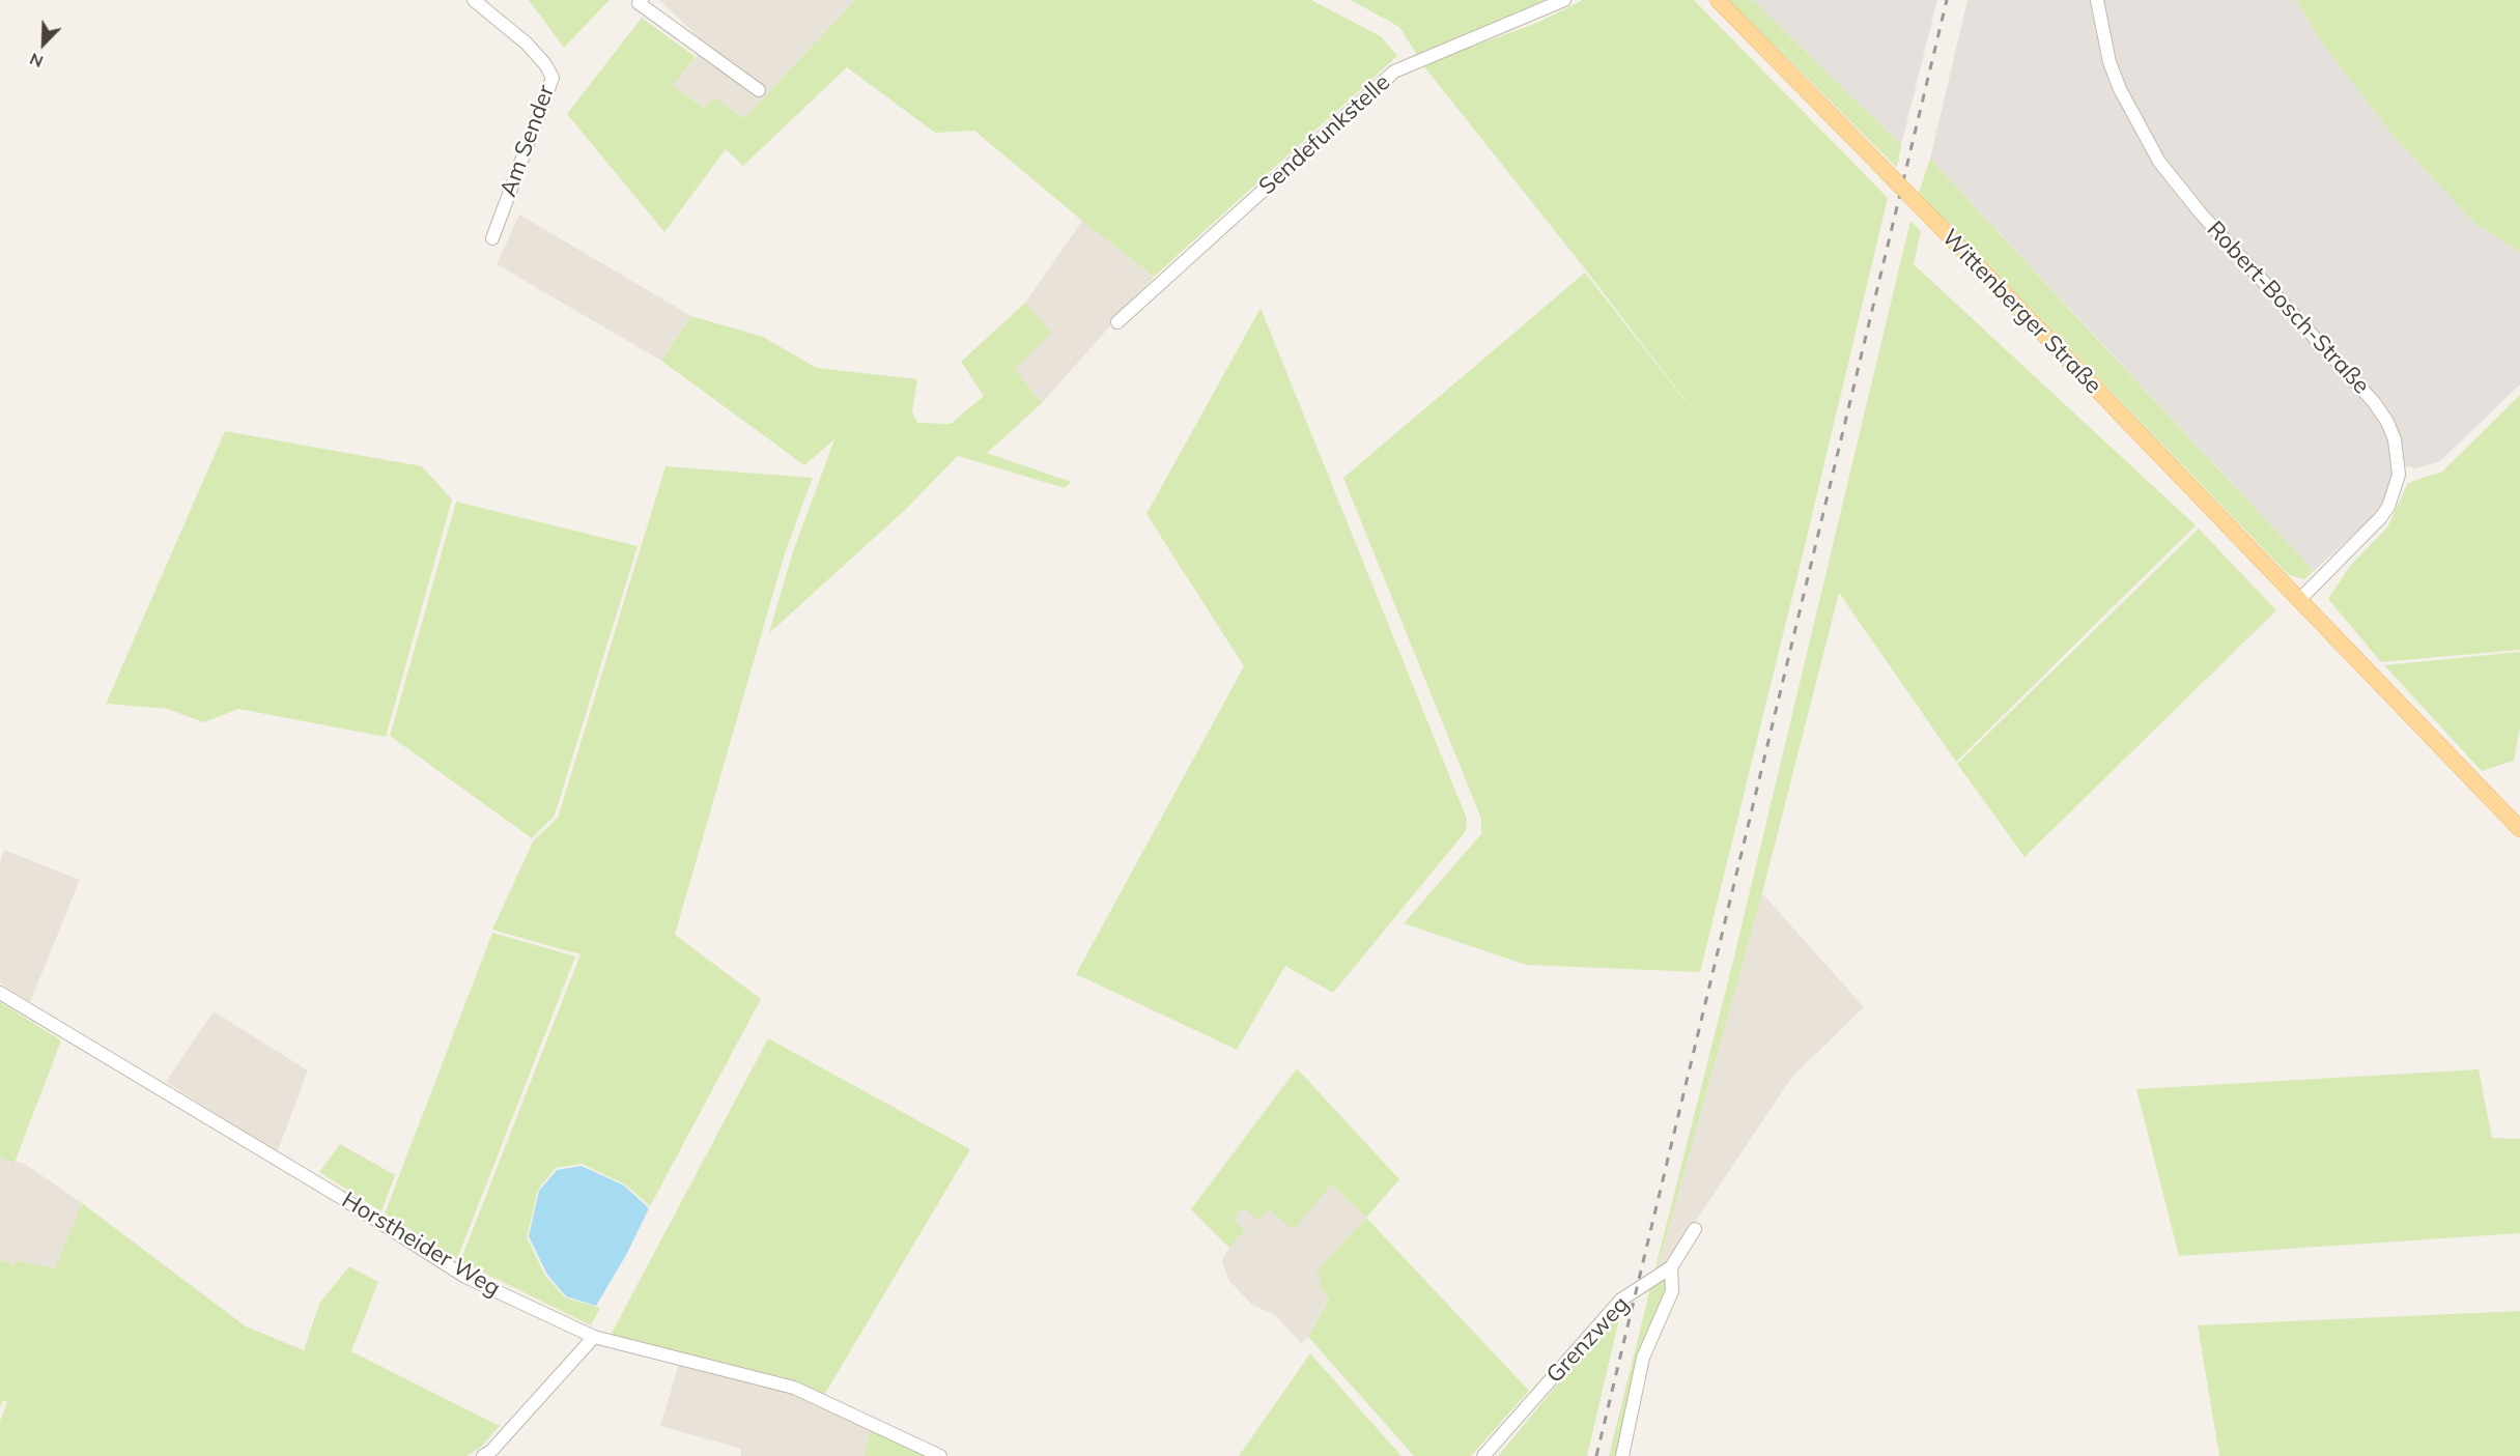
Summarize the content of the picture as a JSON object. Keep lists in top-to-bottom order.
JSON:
{
  "streets": {
    "main road": ["Wittenberger Straße"],
    "street": [
      "Sendefunkstelle",
      "Am Sender",
      "Robert-Bosch-Straße",
      "Horstheider Weg",
      "Grenzweg"
    ]
  },
  "crossings": [
    ["Robert-Bosch-Straße", "Wittenberger Straße"]
  ],
  "north": "bottom left"
}
